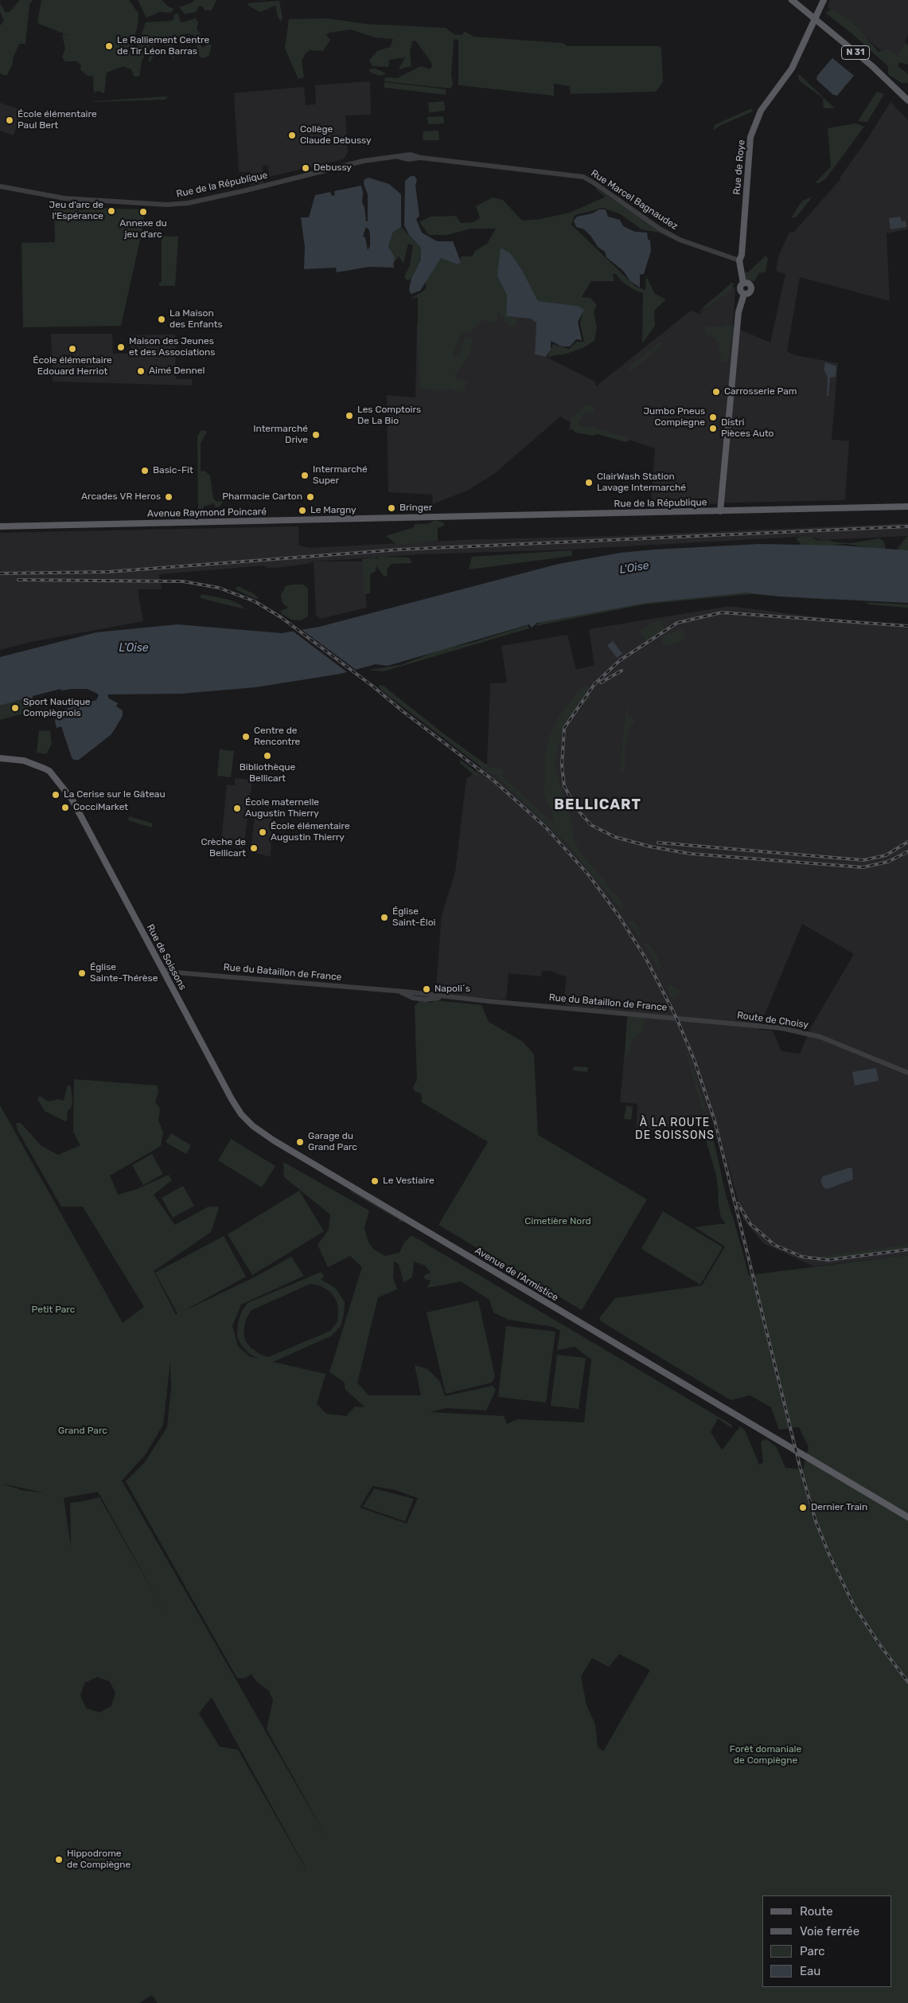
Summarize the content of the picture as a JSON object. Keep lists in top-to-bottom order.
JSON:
{
  "streets": {
    "main road": [
      "N 31",
      "Rue de Roye",
      "Rue de la République",
      "Avenue Raymond Poincaré",
      "Rue de Soissons",
      "Avenue de l'Armistice"
    ],
    "street": ["Rue Marcel Bagnaudez", "Rue du Bataillon de France", "Route de Choisy"]
  },
  "crossings": [
    ["Rue de Roye", "Rue Marcel Bagnaudez"],
    ["Rue de la République", "Rue Marcel Bagnaudez"],
    ["Rue de la République", "Avenue Raymond Poincaré"],
    ["Rue de Soissons", "Rue du Bataillon de France"],
    ["Rue de Soissons", "Avenue de l'Armistice"],
    ["Rue du Bataillon de France", "Route de Choisy"]
  ],
  "districts": ["BELLICART", "À LA ROUTE DE SOISSONS"],
  "water": ["L'Oise"],
  "parks": [
    "Cimetière Nord",
    "Petit Parc",
    "Grand Parc",
    "Forêt domaniale de Compiègne"
  ],
  "places": [
    "Le Ralliement Centre de Tir Léon Barras",
    "École élémentaire Paul Bert",
    "Collège Claude Debussy",
    "Debussy",
    "Jeu d'arc de l'Espérance",
    "Annexe du jeu d'arc",
    "La Maison des Enfants",
    "Maison des Jeunes et des Associations",
    "École élémentaire Edouard Herriot",
    "Aimé Dennel",
    "Carrosserie Pam",
    "Les Comptoirs De La Bio",
    "Jumbo Pneus Compiegne",
    "Distri Pièces Auto",
    "Intermarché Drive",
    "Basic-Fit",
    "Intermarché Super",
    "ClairWash Station Lavage Intermarché",
    "Arcades VR Heros",
    "Pharmacie Carton",
    "Bringer",
    "Le Margny",
    "Sport Nautique Compiègnois",
    "Centre de Rencontre",
    "Bibliothèque Bellicart",
    "La Cerise sur le Gâteau",
    "CocciMarket",
    "École maternelle Augustin Thierry",
    "École élémentaire Augustin Thierry",
    "Crèche de Bellicart",
    "Église Saint-Éloi",
    "Église Sainte-Thérèse",
    "Napoli´s",
    "Garage du Grand Parc",
    "Le Vestiaire",
    "Dernier Train",
    "Hippodrome de Compiègne"
  ],
  "legend": [
    "Route",
    "Voie ferrée",
    "Parc",
    "Eau"
  ]
}
